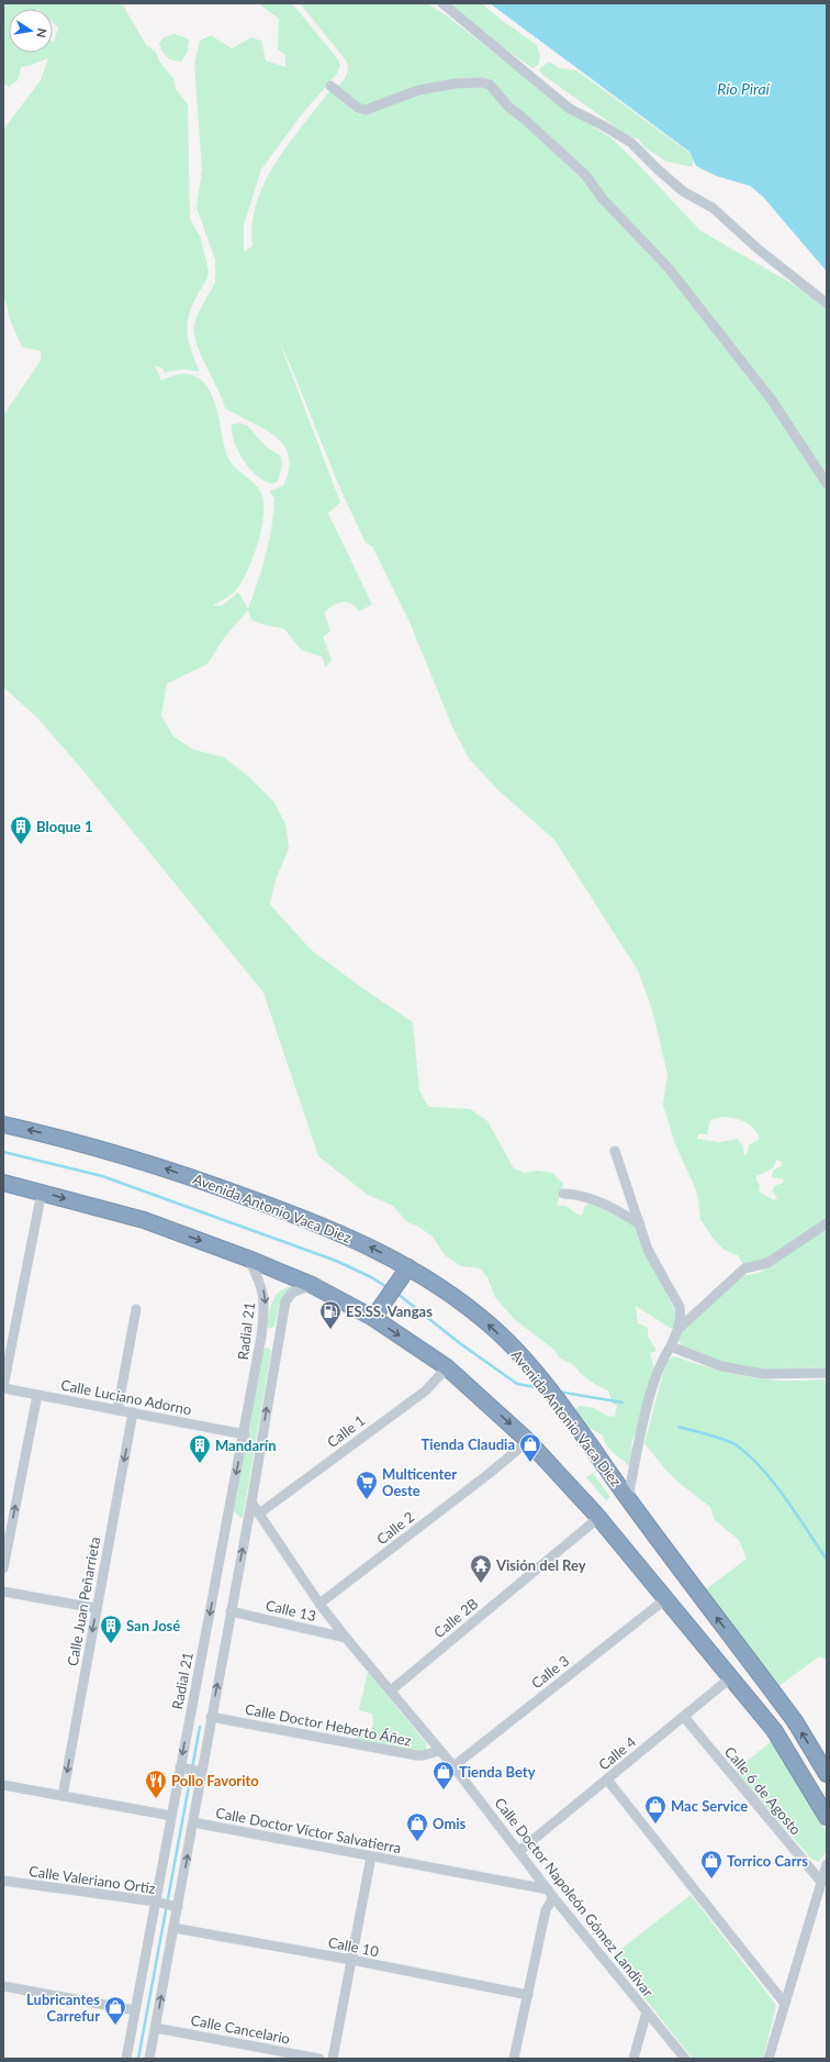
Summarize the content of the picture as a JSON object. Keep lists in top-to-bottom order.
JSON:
{
  "streets": {
    "highway": ["Avenida Antonio Vaca Diez"],
    "street": [
      "Radial 21",
      "Calle Luciano Adorno",
      "Calle 1",
      "Calle 2",
      "Calle Juan Peñarrieta",
      "Calle 13",
      "Calle 2B",
      "Calle 3",
      "Calle Doctor Heberto Áñez",
      "Calle 4",
      "Calle 6 de Agosto",
      "Calle Doctor Víctor Salvatierra",
      "Calle Valeriano Ortiz",
      "Calle Doctor Napoleón Gómez Landívar",
      "Calle 10",
      "Calle Cancelario"
    ]
  },
  "crossings": [
    ["Radial 21", "Calle Luciano Adorno"],
    ["Radial 21", "Calle Valeriano Ortiz"],
    ["Calle Luciano Adorno", "Calle Juan Peñarrieta"],
    ["Calle 1", "Calle Doctor Napoleón Gómez Landívar"],
    ["Calle 2", "Calle Doctor Napoleón Gómez Landívar"],
    ["Calle 13", "Calle Doctor Napoleón Gómez Landívar"],
    ["Calle 2B", "Calle Doctor Napoleón Gómez Landívar"],
    ["Calle 3", "Calle Doctor Napoleón Gómez Landívar"],
    ["Calle Doctor Heberto Áñez", "Calle Doctor Napoleón Gómez Landívar"],
    ["Calle 4", "Calle 6 de Agosto"],
    ["Calle 4", "Calle Doctor Napoleón Gómez Landívar"],
    ["Calle Doctor Víctor Salvatierra", "Calle Doctor Napoleón Gómez Landívar"]
  ],
  "one_way": ["Calle Juan Peñarrieta"],
  "water": ["Río Piraí"],
  "places": {
    "building": ["Bloque 1", "Mandarín", "San José"],
    "fuel station": ["ES.SS. Vangas"],
    "shop": [
      "Tienda Claudia",
      "Tienda Bety",
      "Mac Service",
      "Omis",
      "Torrico Carrs",
      "Lubricantes Carrefur"
    ],
    "supermarket": ["Multicenter Oeste"],
    "temple": ["Visión del Rey"],
    "restaurant": ["Pollo Favorito"]
  },
  "north": "right"
}
